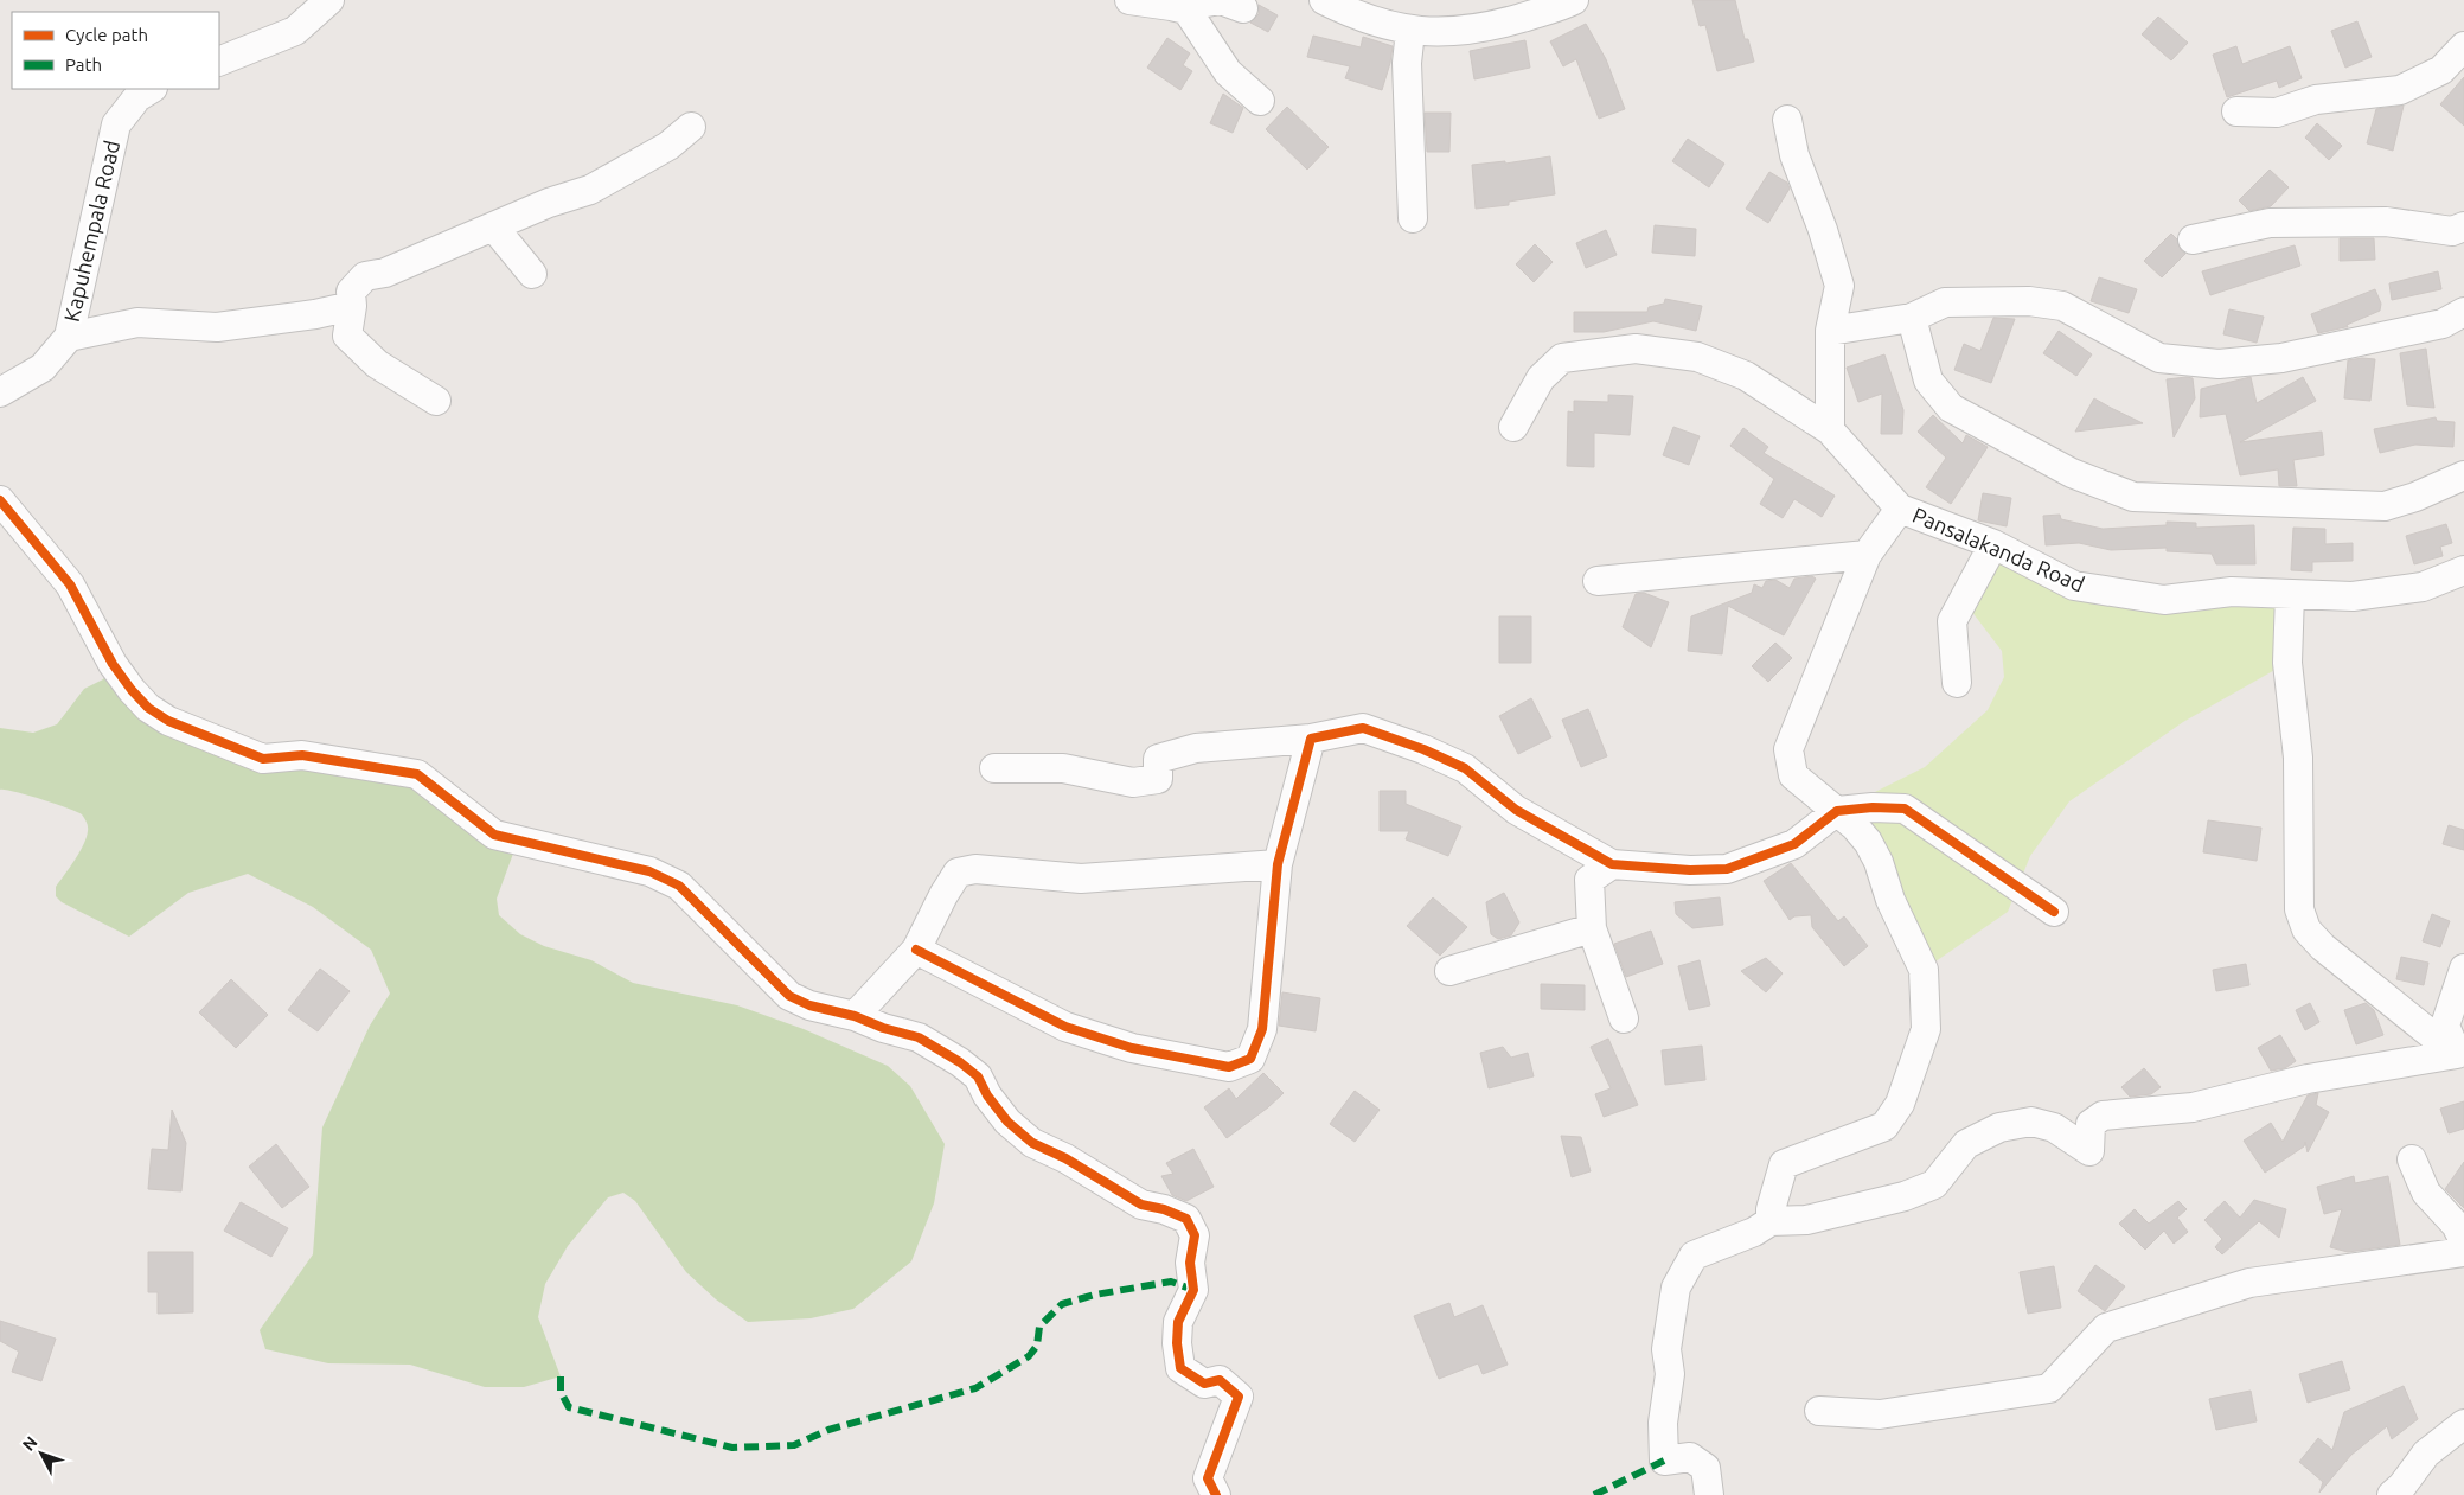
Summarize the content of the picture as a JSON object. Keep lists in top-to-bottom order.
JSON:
{
  "streets": {
    "street": ["Kapuhempala Road", "Pansalakanda Road"]
  },
  "legend": ["Cycle path", "Path"],
  "north": "top left"
}
